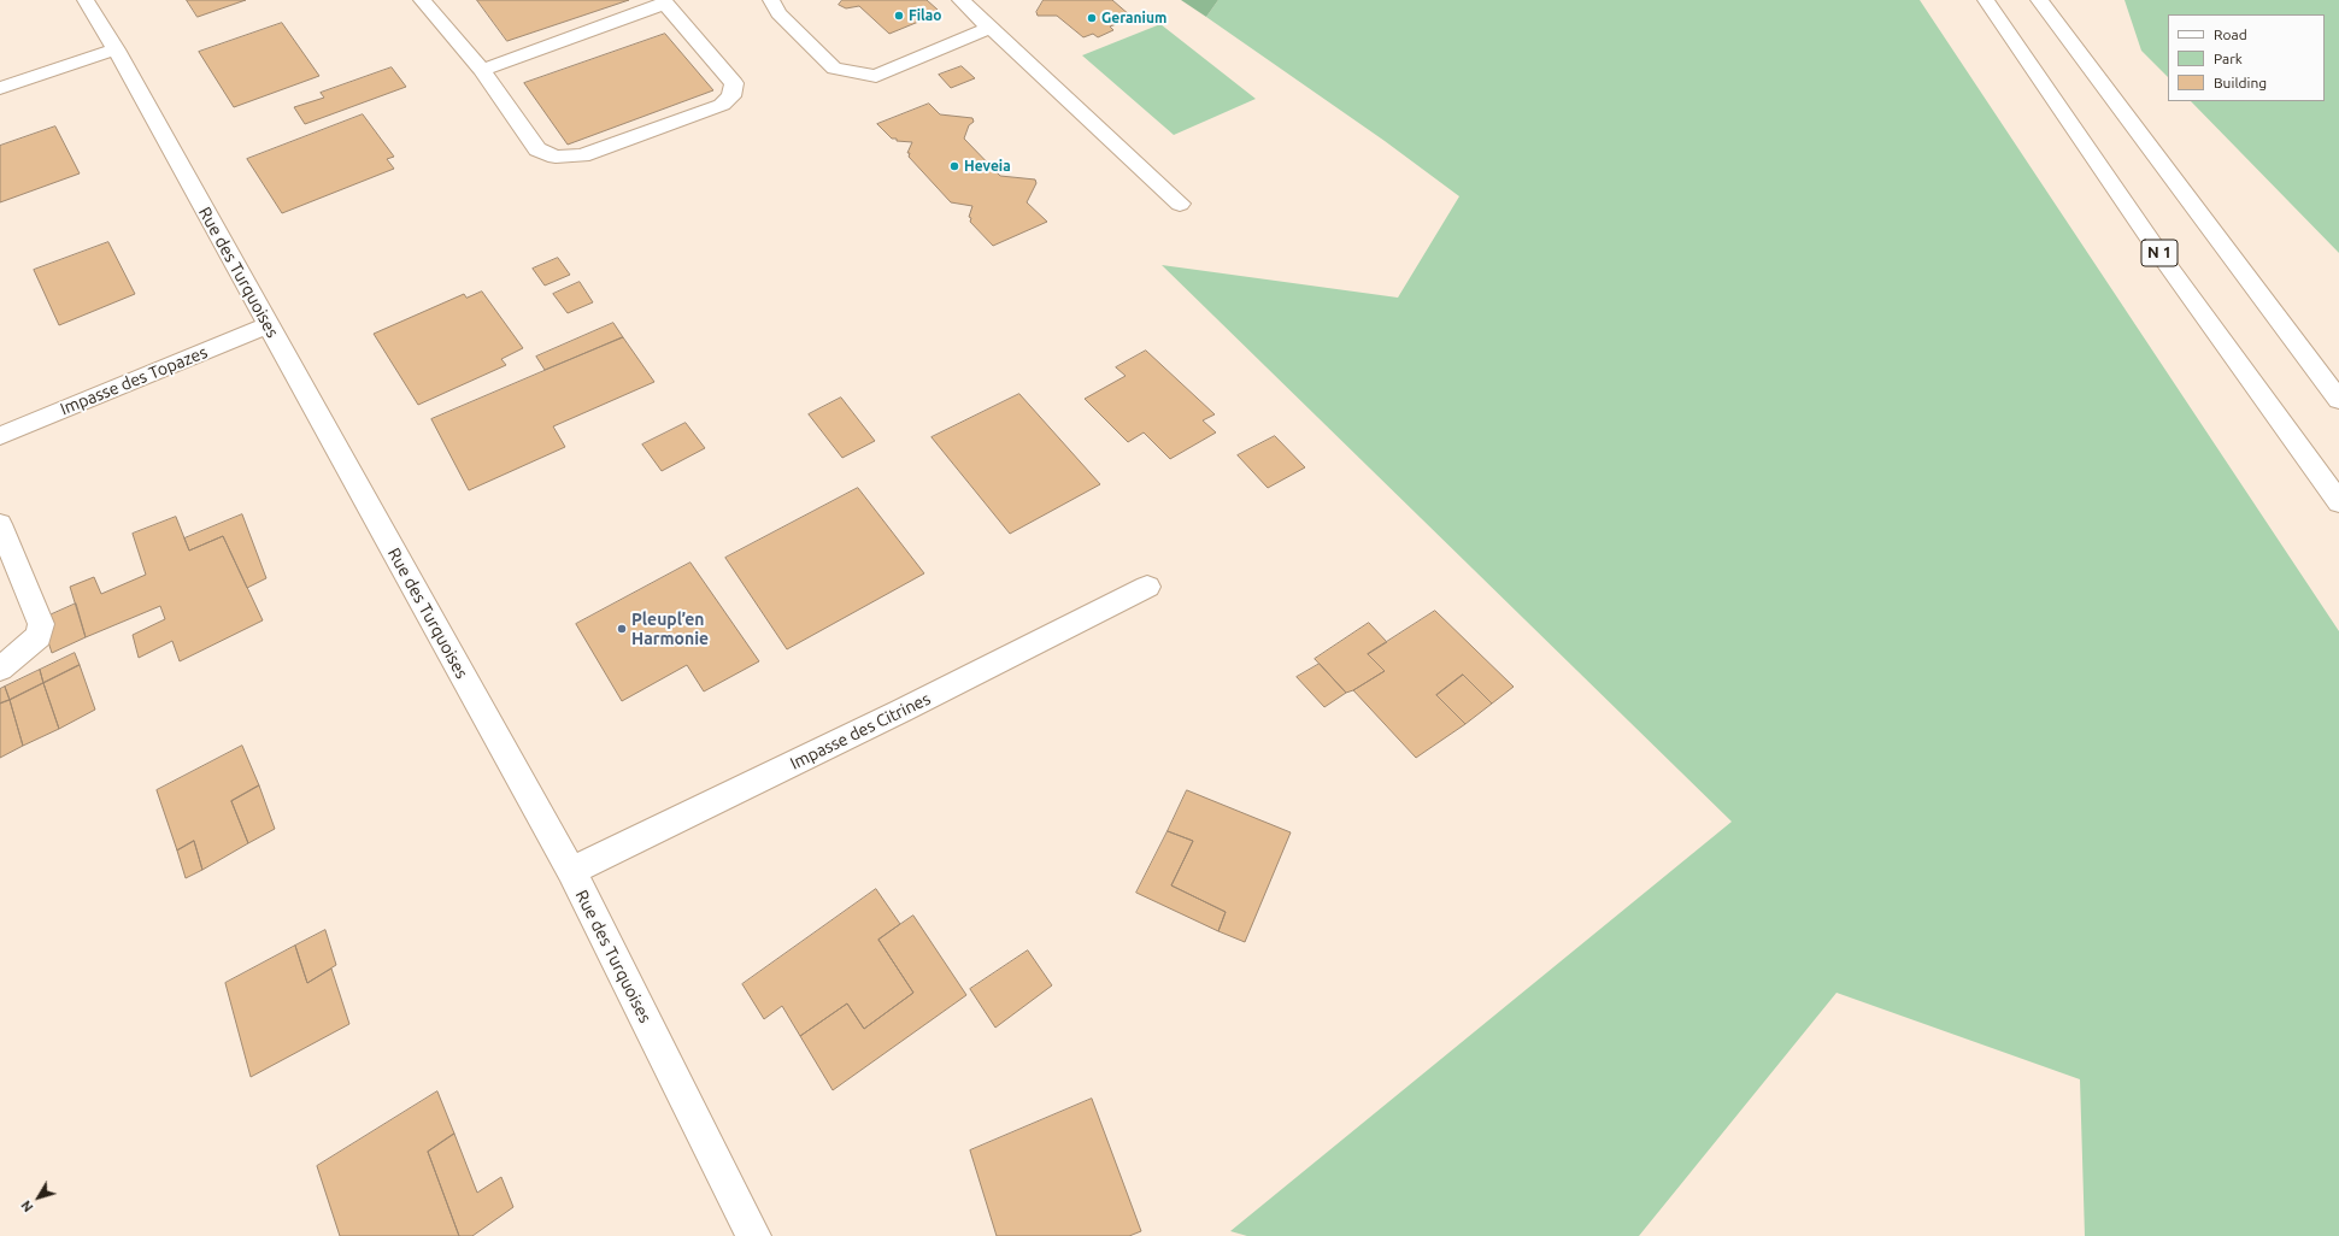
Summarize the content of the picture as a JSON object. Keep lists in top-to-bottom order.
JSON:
{
  "streets": {
    "street": [
      "N 1",
      "Rue des Turquoises",
      "Impasse des Topazes",
      "Impasse des Citrines"
    ]
  },
  "crossings": [
    ["Rue des Turquoises", "Impasse des Topazes"],
    ["Rue des Turquoises", "Impasse des Citrines"]
  ],
  "places": [
    "Filao",
    "Geranium",
    "Heveia",
    "Pleupl’en Harmonie"
  ],
  "legend": ["Road", "Park", "Building"],
  "north": "bottom left"
}
